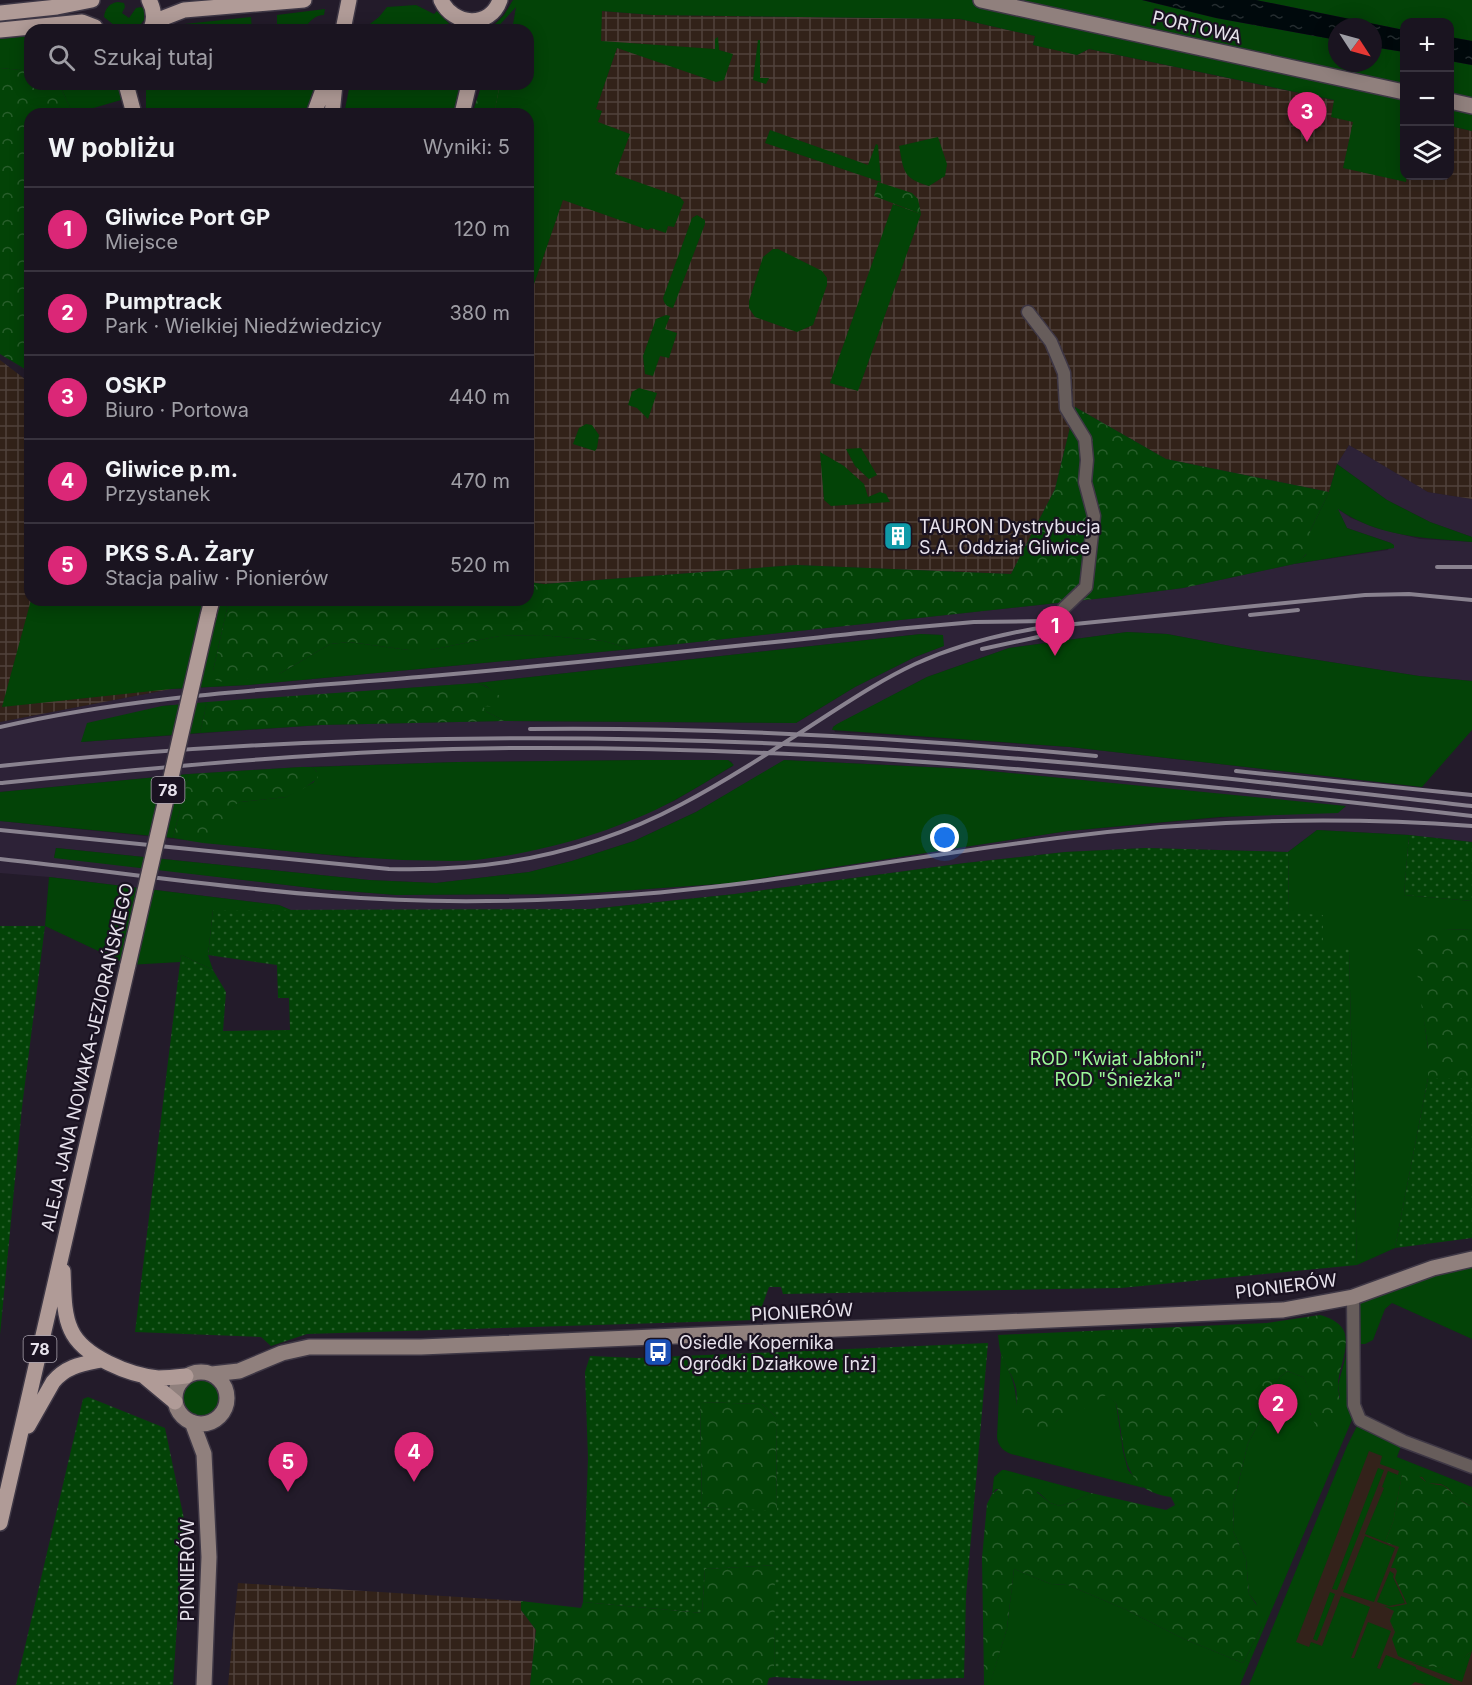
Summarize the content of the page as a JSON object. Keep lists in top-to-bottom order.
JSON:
{
  "streets": {
    "main road": ["78", "ALEJA JANA NOWAKA-JEZIORAŃSKIEGO"],
    "street": ["PORTOWA", "PIONIERÓW"]
  },
  "parks": ["ROD \"Kwiat Jabłoni\", ROD \"Śnieżka\""],
  "places": {
    "building": ["TAURON Dystrybucja S.A. Oddział Gliwice"],
    "bus stop": ["Osiedle Kopernika Ogródki Działkowe [nż]"]
  },
  "north": "bottom right",
  "page": {
    "map_buttons": ["+", "−"],
    "search": "Szukaj tutaj",
    "pins": [
      "3",
      "1",
      "2",
      "4",
      "5"
    ],
    "heading": ["W pobliżu", "Wyniki: 5"],
    "list": [
      {
        "mark": "1",
        "name": "Gliwice Port GP",
        "note": "Miejsce",
        "value": "120 m"
      },
      {
        "mark": "2",
        "name": "Pumptrack",
        "note": "Park · Wielkiej Niedźwiedzicy",
        "value": "380 m"
      },
      {
        "mark": "3",
        "name": "OSKP",
        "note": "Biuro · Portowa",
        "value": "440 m"
      },
      {
        "mark": "4",
        "name": "Gliwice p.m.",
        "note": "Przystanek",
        "value": "470 m"
      },
      {
        "mark": "5",
        "name": "PKS S.A. Żary",
        "note": "Stacja paliw · Pionierów",
        "value": "520 m"
      }
    ]
  }
}
